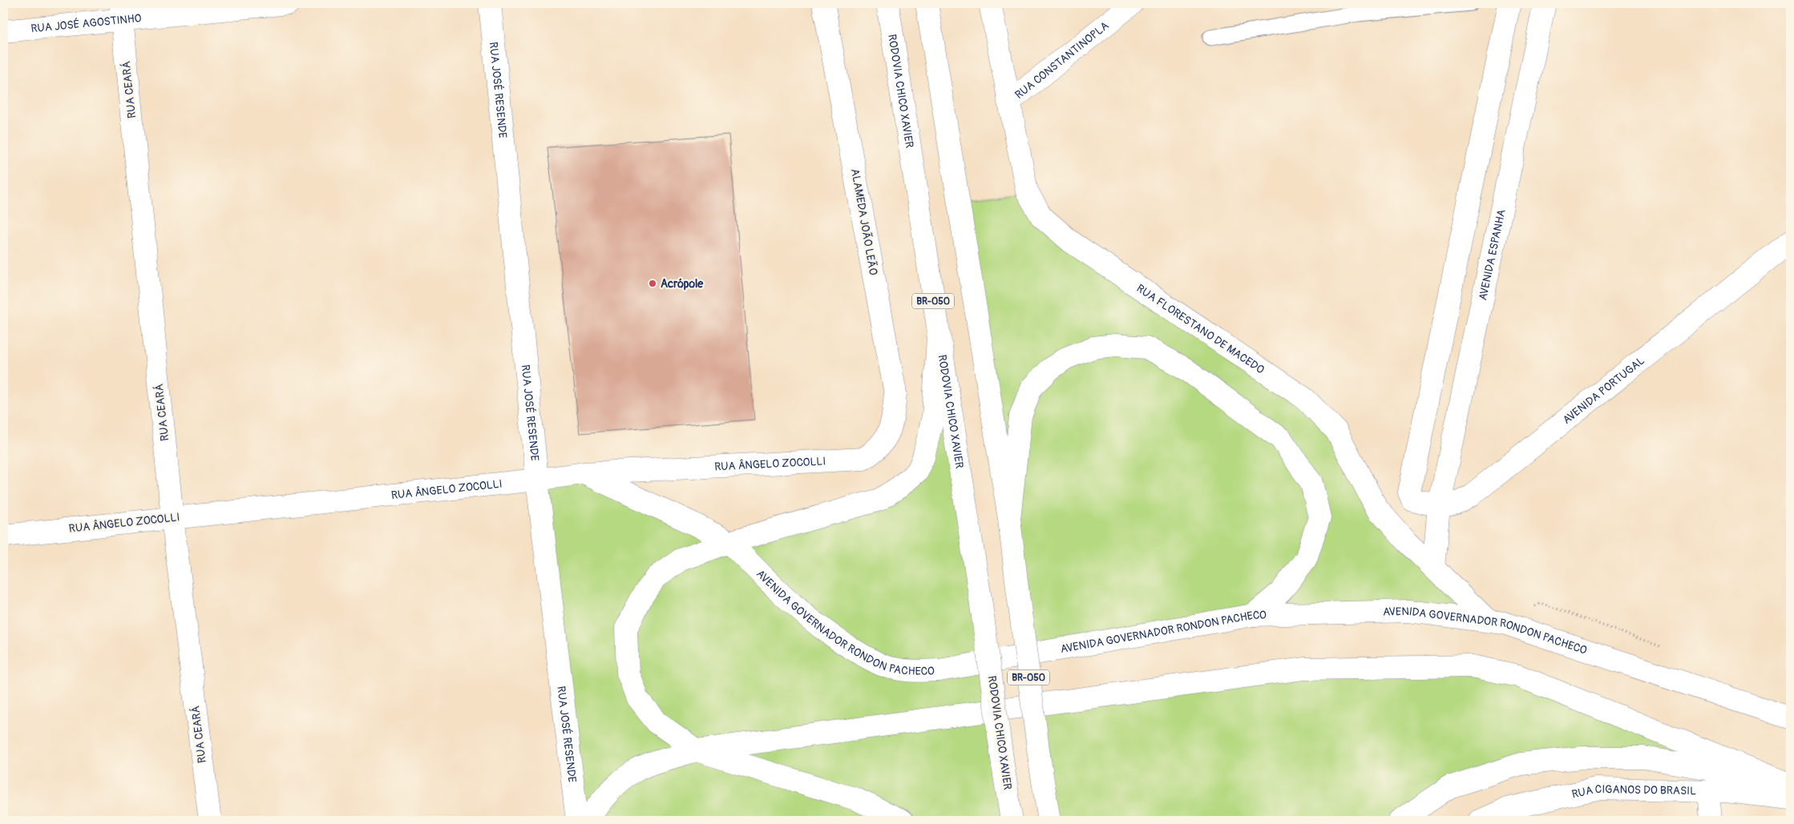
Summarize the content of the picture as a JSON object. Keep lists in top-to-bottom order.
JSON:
{
  "streets": {
    "main road": [
      "RUA JOSÉ AGOSTINHO",
      "RUA CONSTANTINOPLA",
      "RUA CEARÁ",
      "RUA JOSÉ RESENDE",
      "RODOVIA CHICO XAVIER",
      "ALAMEDA JOÃO LEÃO",
      "AVENIDA ESPANHA",
      "BR-050",
      "RUA FLORESTANO DE MACEDO",
      "AVENIDA PORTUGAL",
      "RUA ÂNGELO ZOCOLLI",
      "AVENIDA GOVERNADOR RONDON PACHECO",
      "RUA CIGANOS DO BRASIL"
    ]
  },
  "crossings": [
    ["RUA JOSÉ AGOSTINHO", "RUA CEARÁ"],
    ["RUA CONSTANTINOPLA", "RUA FLORESTANO DE MACEDO"],
    ["RUA CEARÁ", "RUA ÂNGELO ZOCOLLI"],
    ["RUA JOSÉ RESENDE", "RUA ÂNGELO ZOCOLLI"],
    ["ALAMEDA JOÃO LEÃO", "RUA ÂNGELO ZOCOLLI"],
    ["AVENIDA ESPANHA", "RUA FLORESTANO DE MACEDO"],
    ["AVENIDA ESPANHA", "AVENIDA PORTUGAL"],
    ["RUA FLORESTANO DE MACEDO", "AVENIDA GOVERNADOR RONDON PACHECO"],
    ["RUA ÂNGELO ZOCOLLI", "AVENIDA GOVERNADOR RONDON PACHECO"]
  ],
  "places": ["Acrópole"]
}
